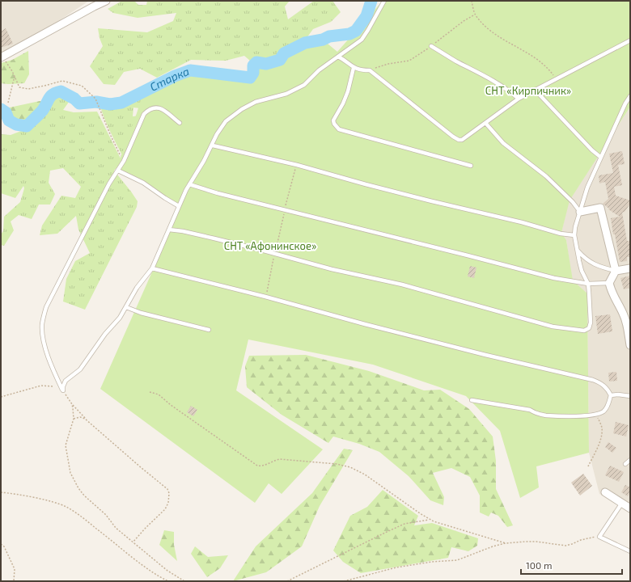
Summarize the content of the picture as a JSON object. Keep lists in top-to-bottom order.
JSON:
{
  "water": ["Старка"],
  "parks": ["СНТ «Кирпичник»", "СНТ «Афонинское»"],
  "scale_bar": "100 m"
}
